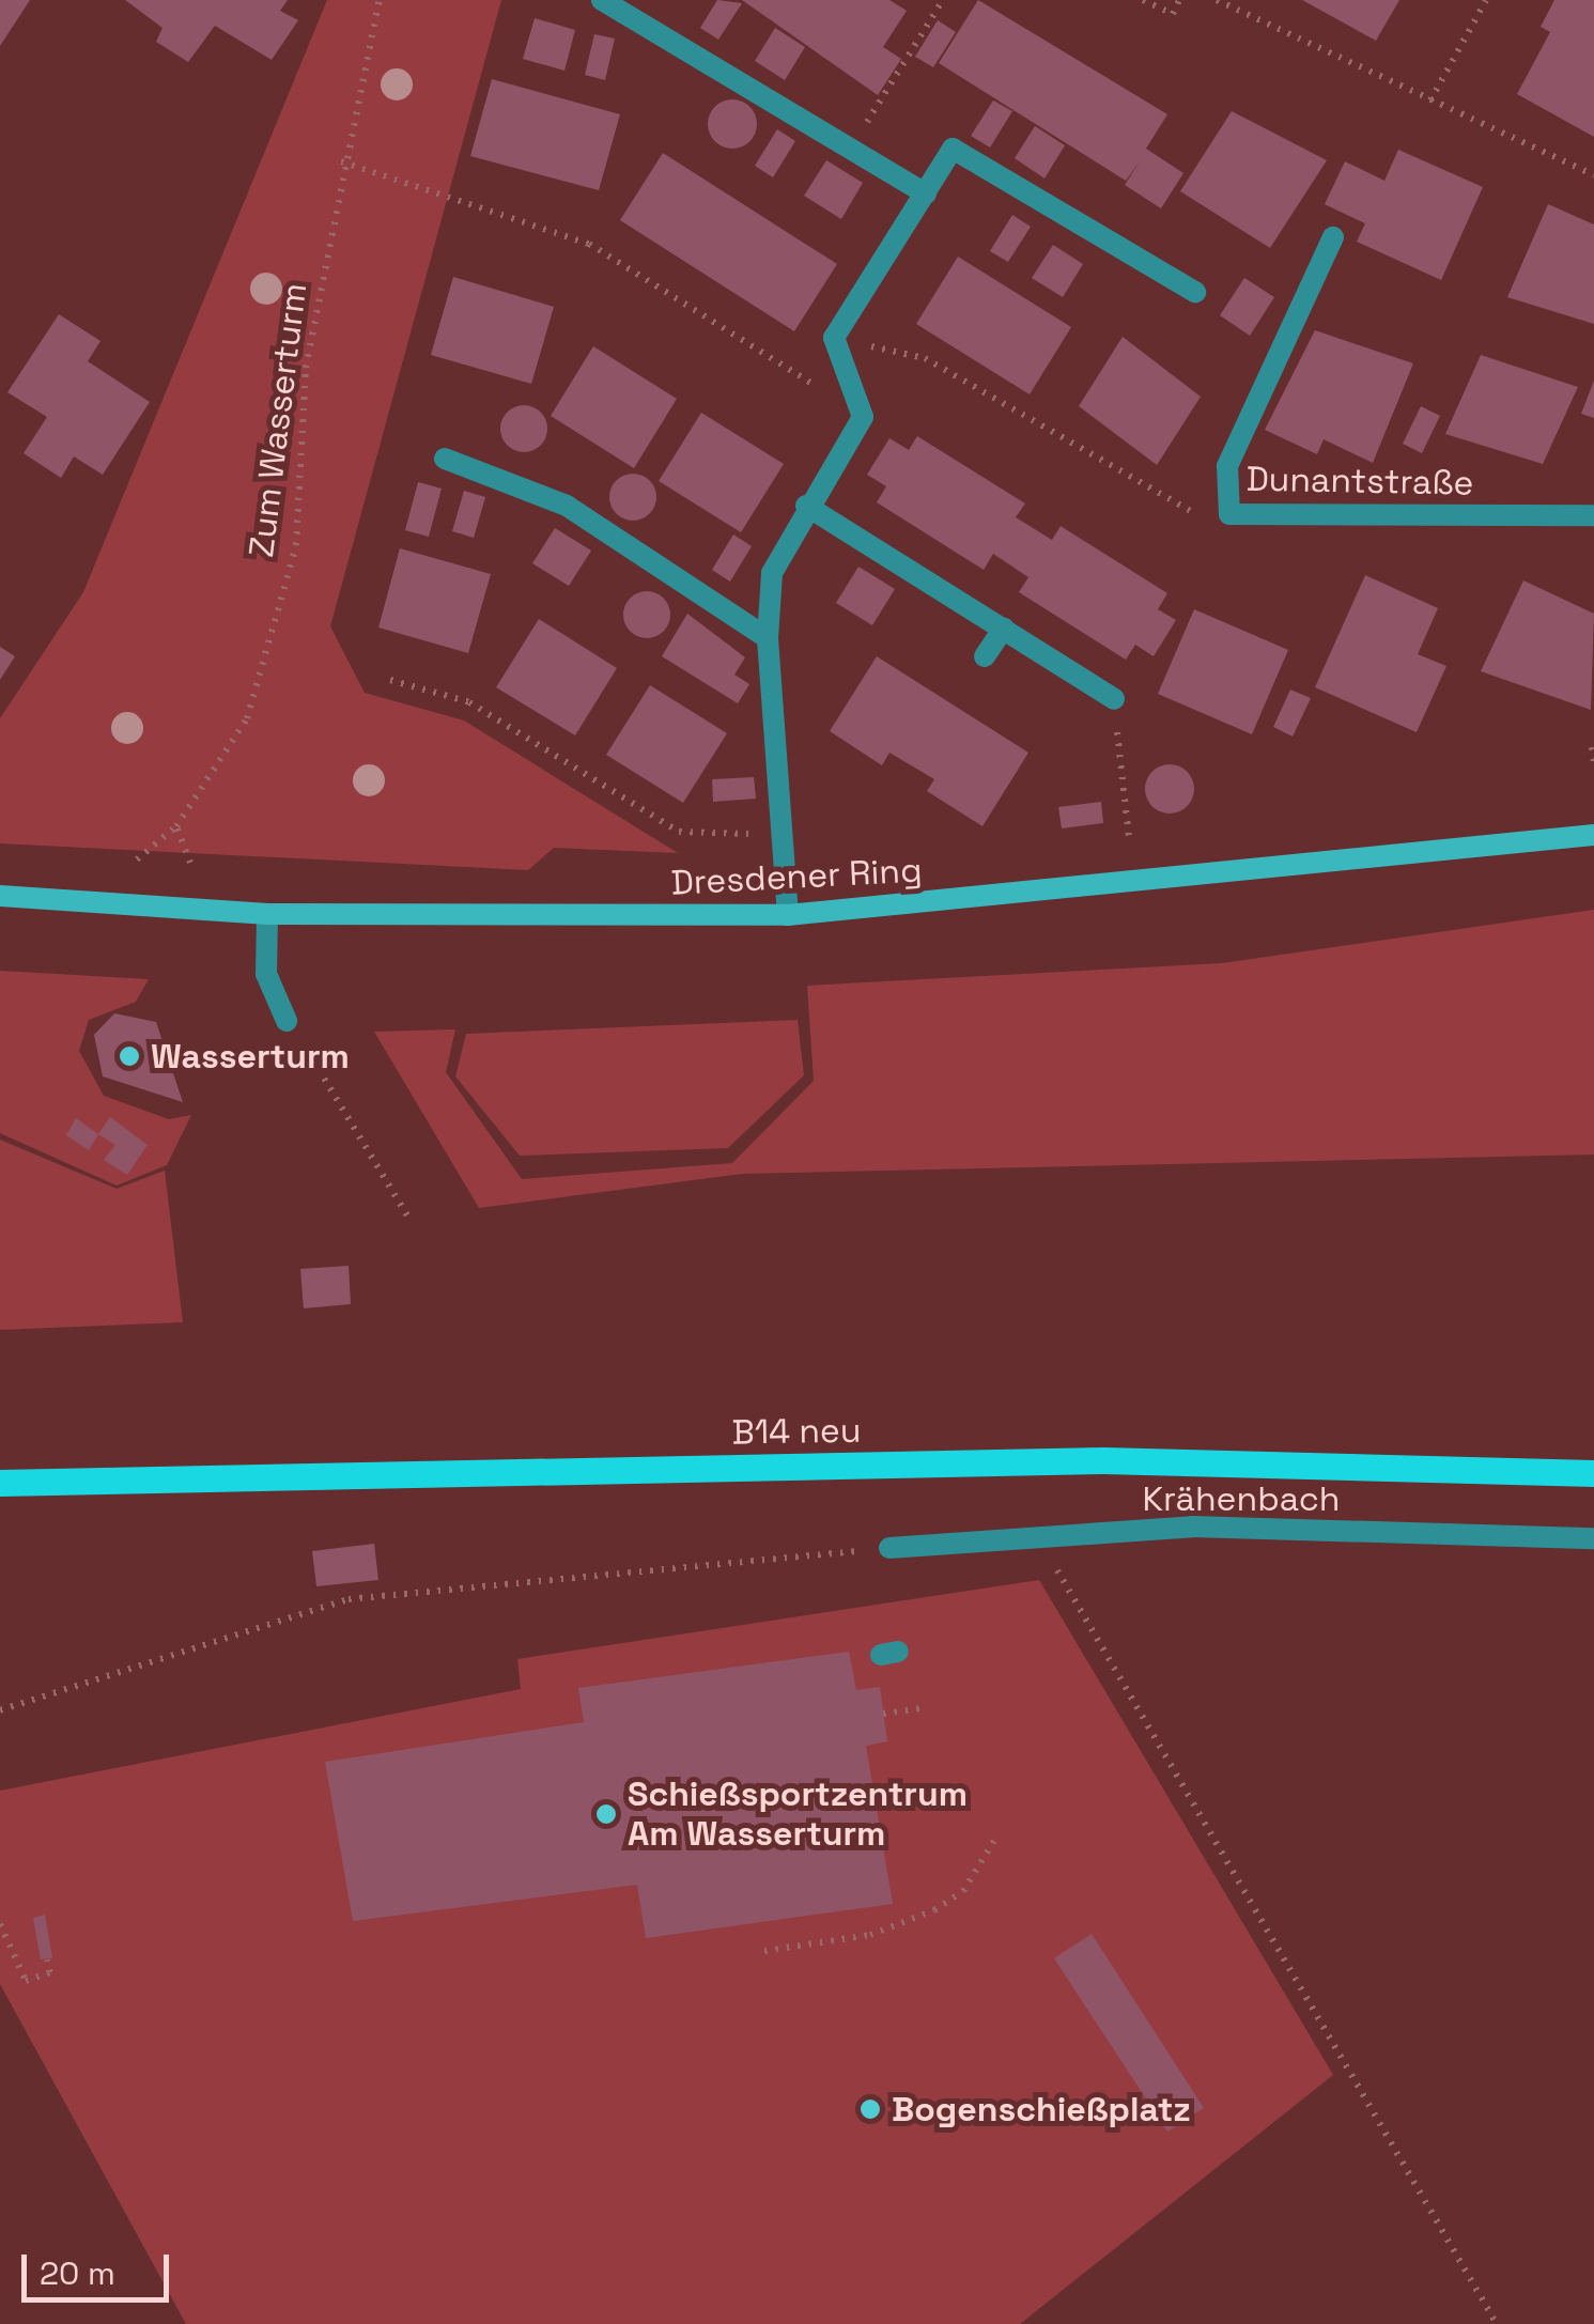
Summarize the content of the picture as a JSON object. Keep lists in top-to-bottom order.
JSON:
{
  "streets": {
    "main road": ["B14 neu"],
    "street": ["Dunantstraße", "Dresdener Ring", "Krähenbach"],
    "path": ["Zum Wasserturm"]
  },
  "places": ["Wasserturm", "Schießsportzentrum Am Wasserturm", "Bogenschießplatz"],
  "scale_bar": "20 m"
}
